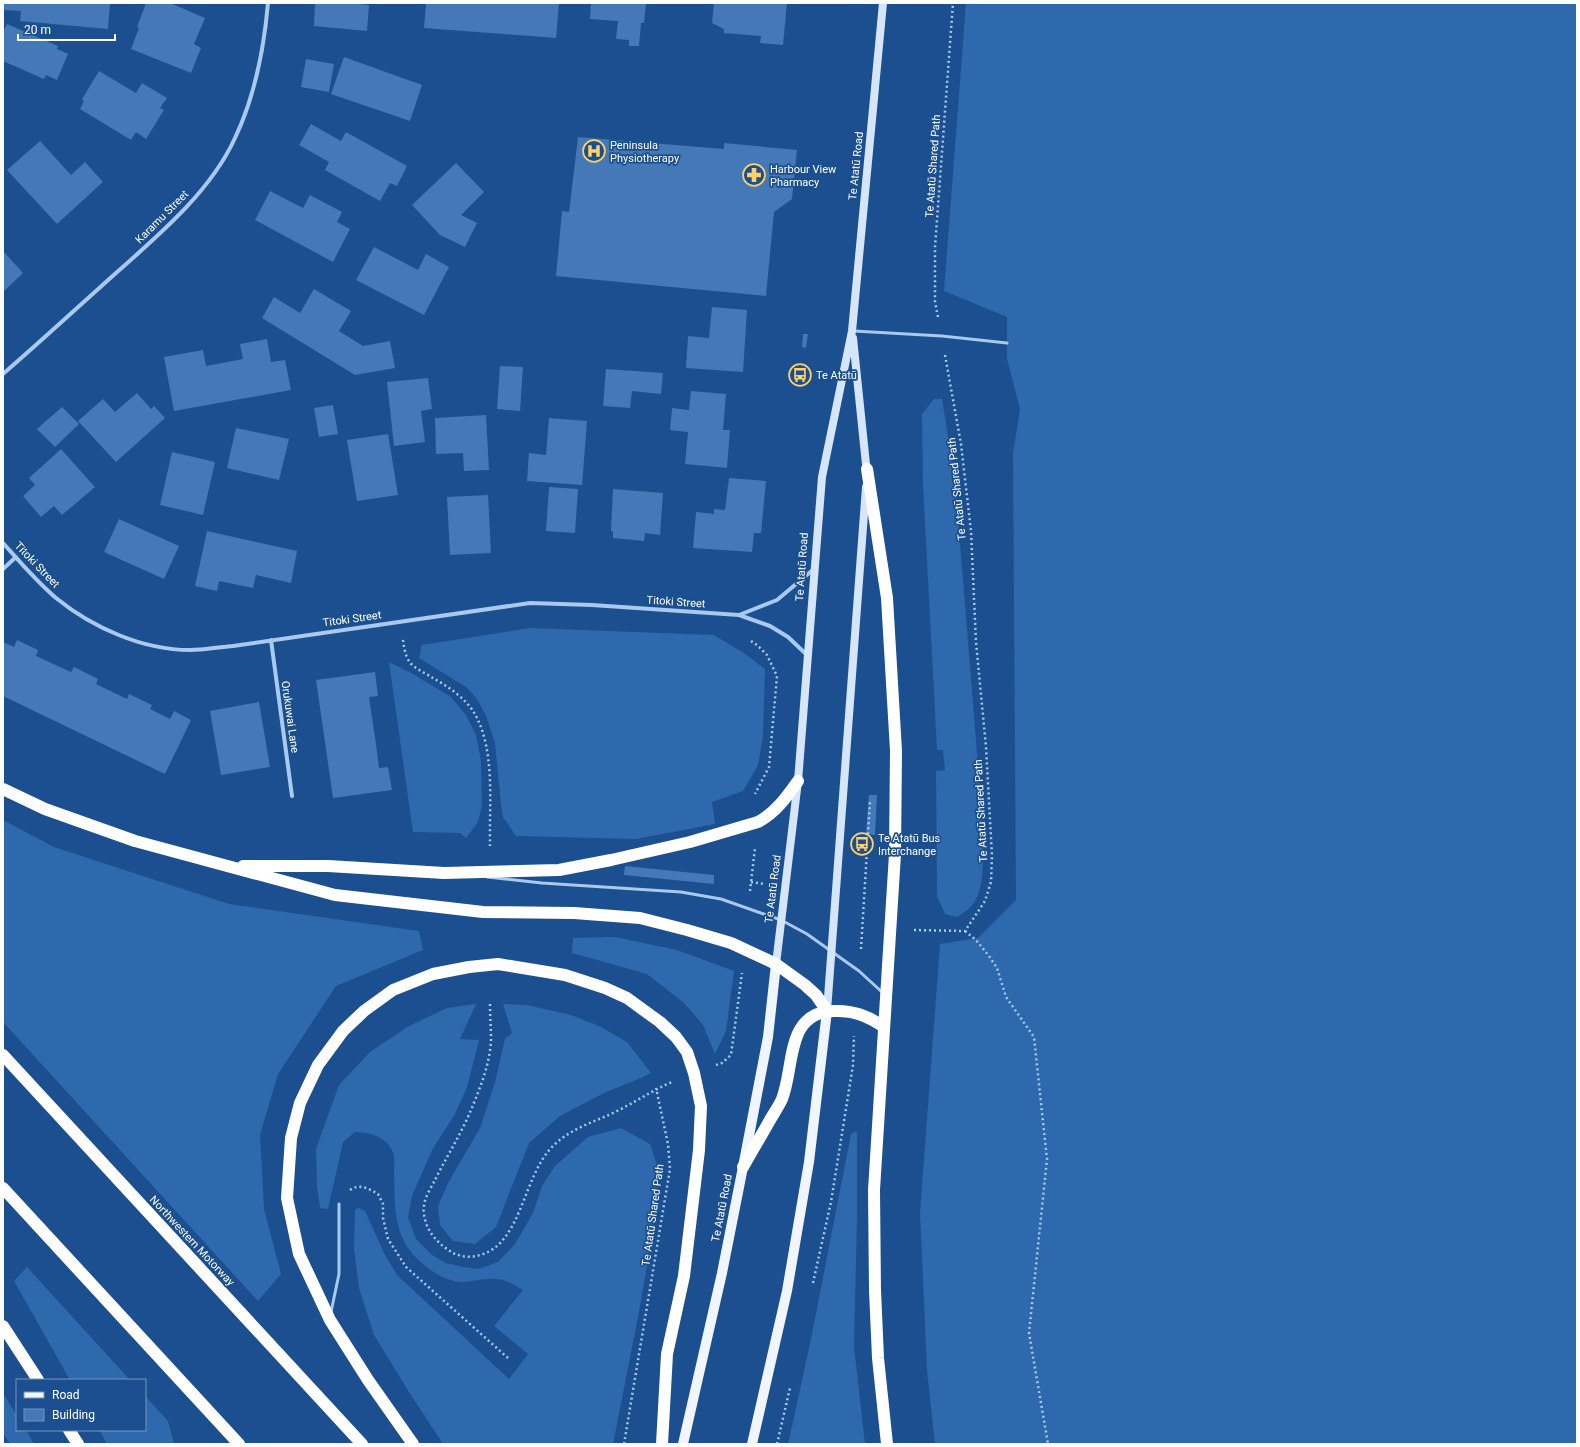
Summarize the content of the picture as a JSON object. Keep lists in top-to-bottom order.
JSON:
{
  "streets": {
    "highway": ["Northwestern Motorway"],
    "main road": ["Te Atatū Road"],
    "street": ["Karamu Street", "Titoki Street", "Orukuwai Lane"],
    "path": ["Te Atatū Shared Path"]
  },
  "crossings": [
    ["Te Atatū Road", "Titoki Street"],
    ["Titoki Street", "Orukuwai Lane"]
  ],
  "places": {
    "hospital": ["Peninsula Physiotherapy"],
    "pharmacy": ["Harbour View Pharmacy"],
    "bus stop": ["Te Atatū", "Te Atatū Bus Interchange"]
  },
  "legend": ["Road", "Building"],
  "scale_bar": "20 m"
}
